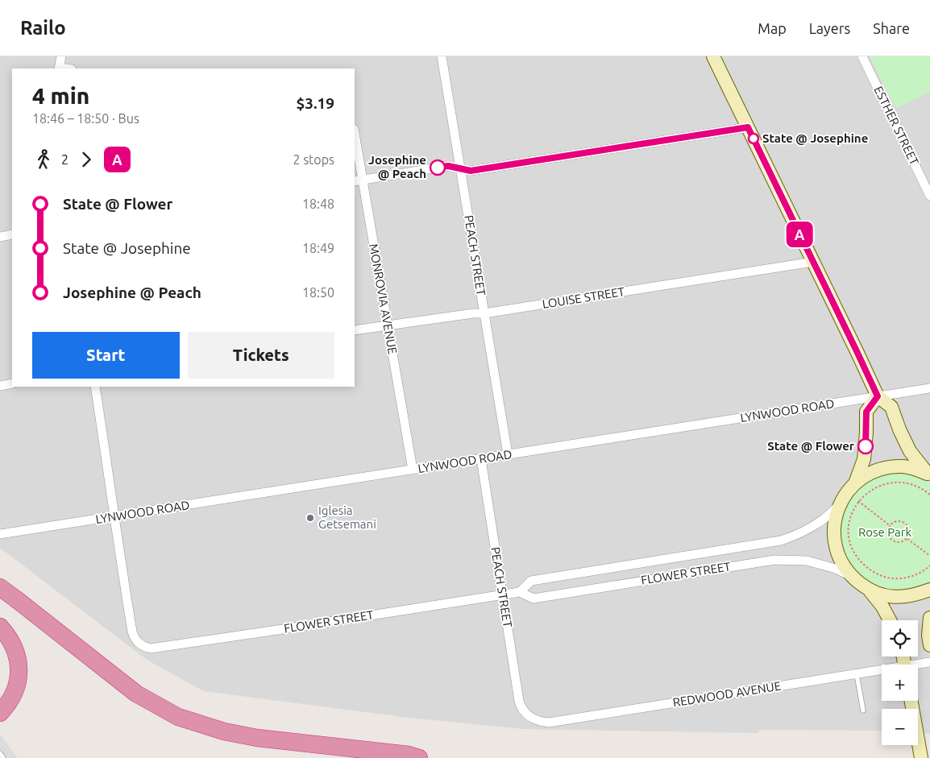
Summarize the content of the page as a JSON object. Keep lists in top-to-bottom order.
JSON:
{
  "streets": {
    "street": [
      "ESTHER STREET",
      "PEACH STREET",
      "LOUISE STREET",
      "MONROVIA AVENUE",
      "LYNWOOD ROAD",
      "FLOWER STREET",
      "REDWOOD AVENUE"
    ]
  },
  "crossings": [
    ["PEACH STREET", "LOUISE STREET"],
    ["PEACH STREET", "LYNWOOD ROAD"],
    ["PEACH STREET", "FLOWER STREET"],
    ["PEACH STREET", "REDWOOD AVENUE"],
    ["LOUISE STREET", "MONROVIA AVENUE"],
    ["MONROVIA AVENUE", "LYNWOOD ROAD"],
    ["LYNWOOD ROAD", "FLOWER STREET"]
  ],
  "parks": ["Rose Park"],
  "places": [
    "State @ Josephine",
    "Josephine @ Peach",
    "State @ Flower",
    "Iglesia Getsemani"
  ],
  "lines": ["bus line A"],
  "page": {
    "header": "Railo",
    "nav": ["Map", "Layers", "Share"],
    "on_map": "A",
    "heading": ["4 min", "18:46 – 18:50 · Bus", "$3.19"],
    "legs": ["2", "A", "2 stops"],
    "list": [
      {
        "name": "State @ Flower",
        "value": "18:48"
      },
      {
        "name": "State @ Josephine",
        "value": "18:49"
      },
      {
        "name": "Josephine @ Peach",
        "value": "18:50"
      }
    ],
    "buttons": ["Start", "Tickets"],
    "map_buttons": ["+", "−"]
  }
}
